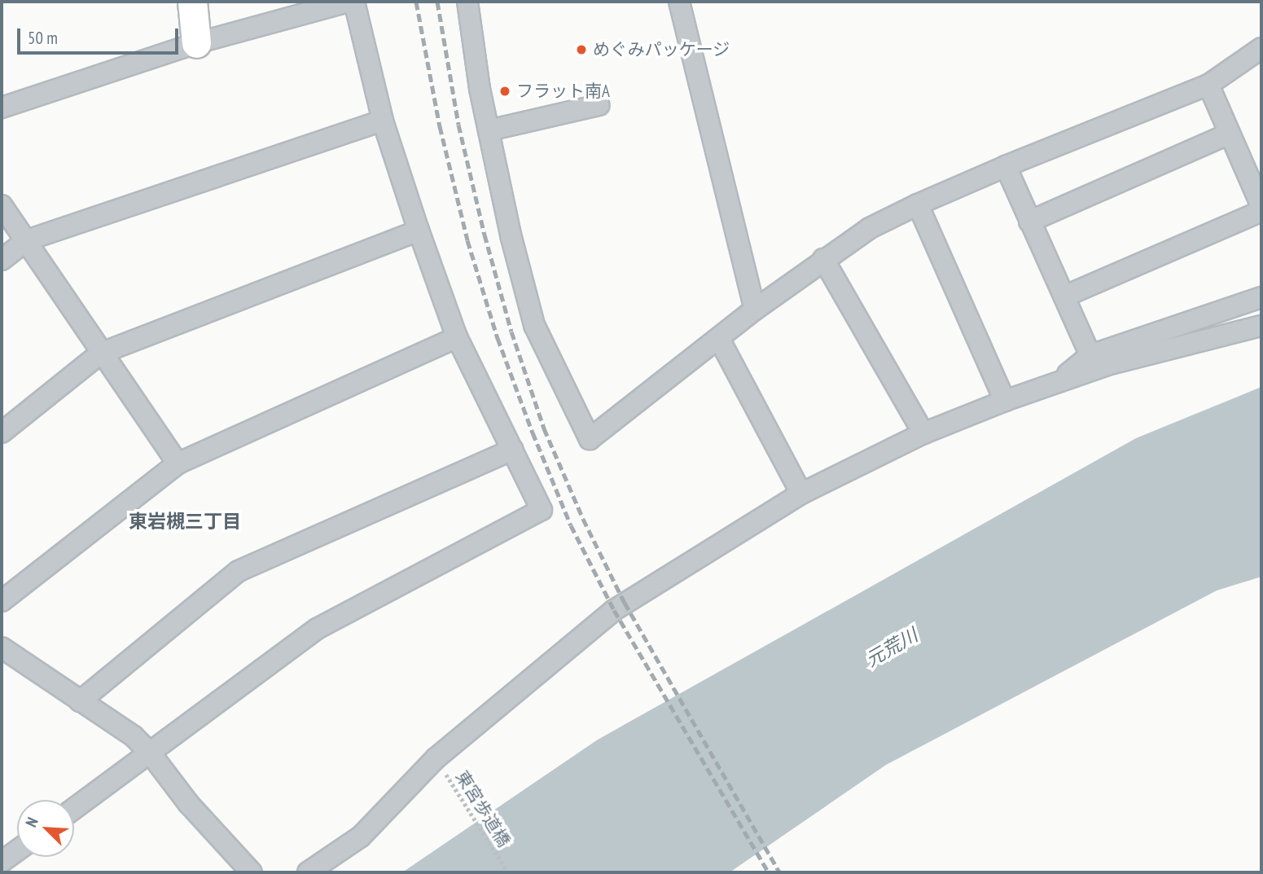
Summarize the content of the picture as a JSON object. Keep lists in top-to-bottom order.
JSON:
{
  "streets": {
    "path": ["東宮歩道橋"]
  },
  "districts": ["東岩槻三丁目"],
  "water": ["元荒川"],
  "places": ["めぐみパッケージ", "フラット南A"],
  "scale_bar": "50 m",
  "north": "top left"
}
